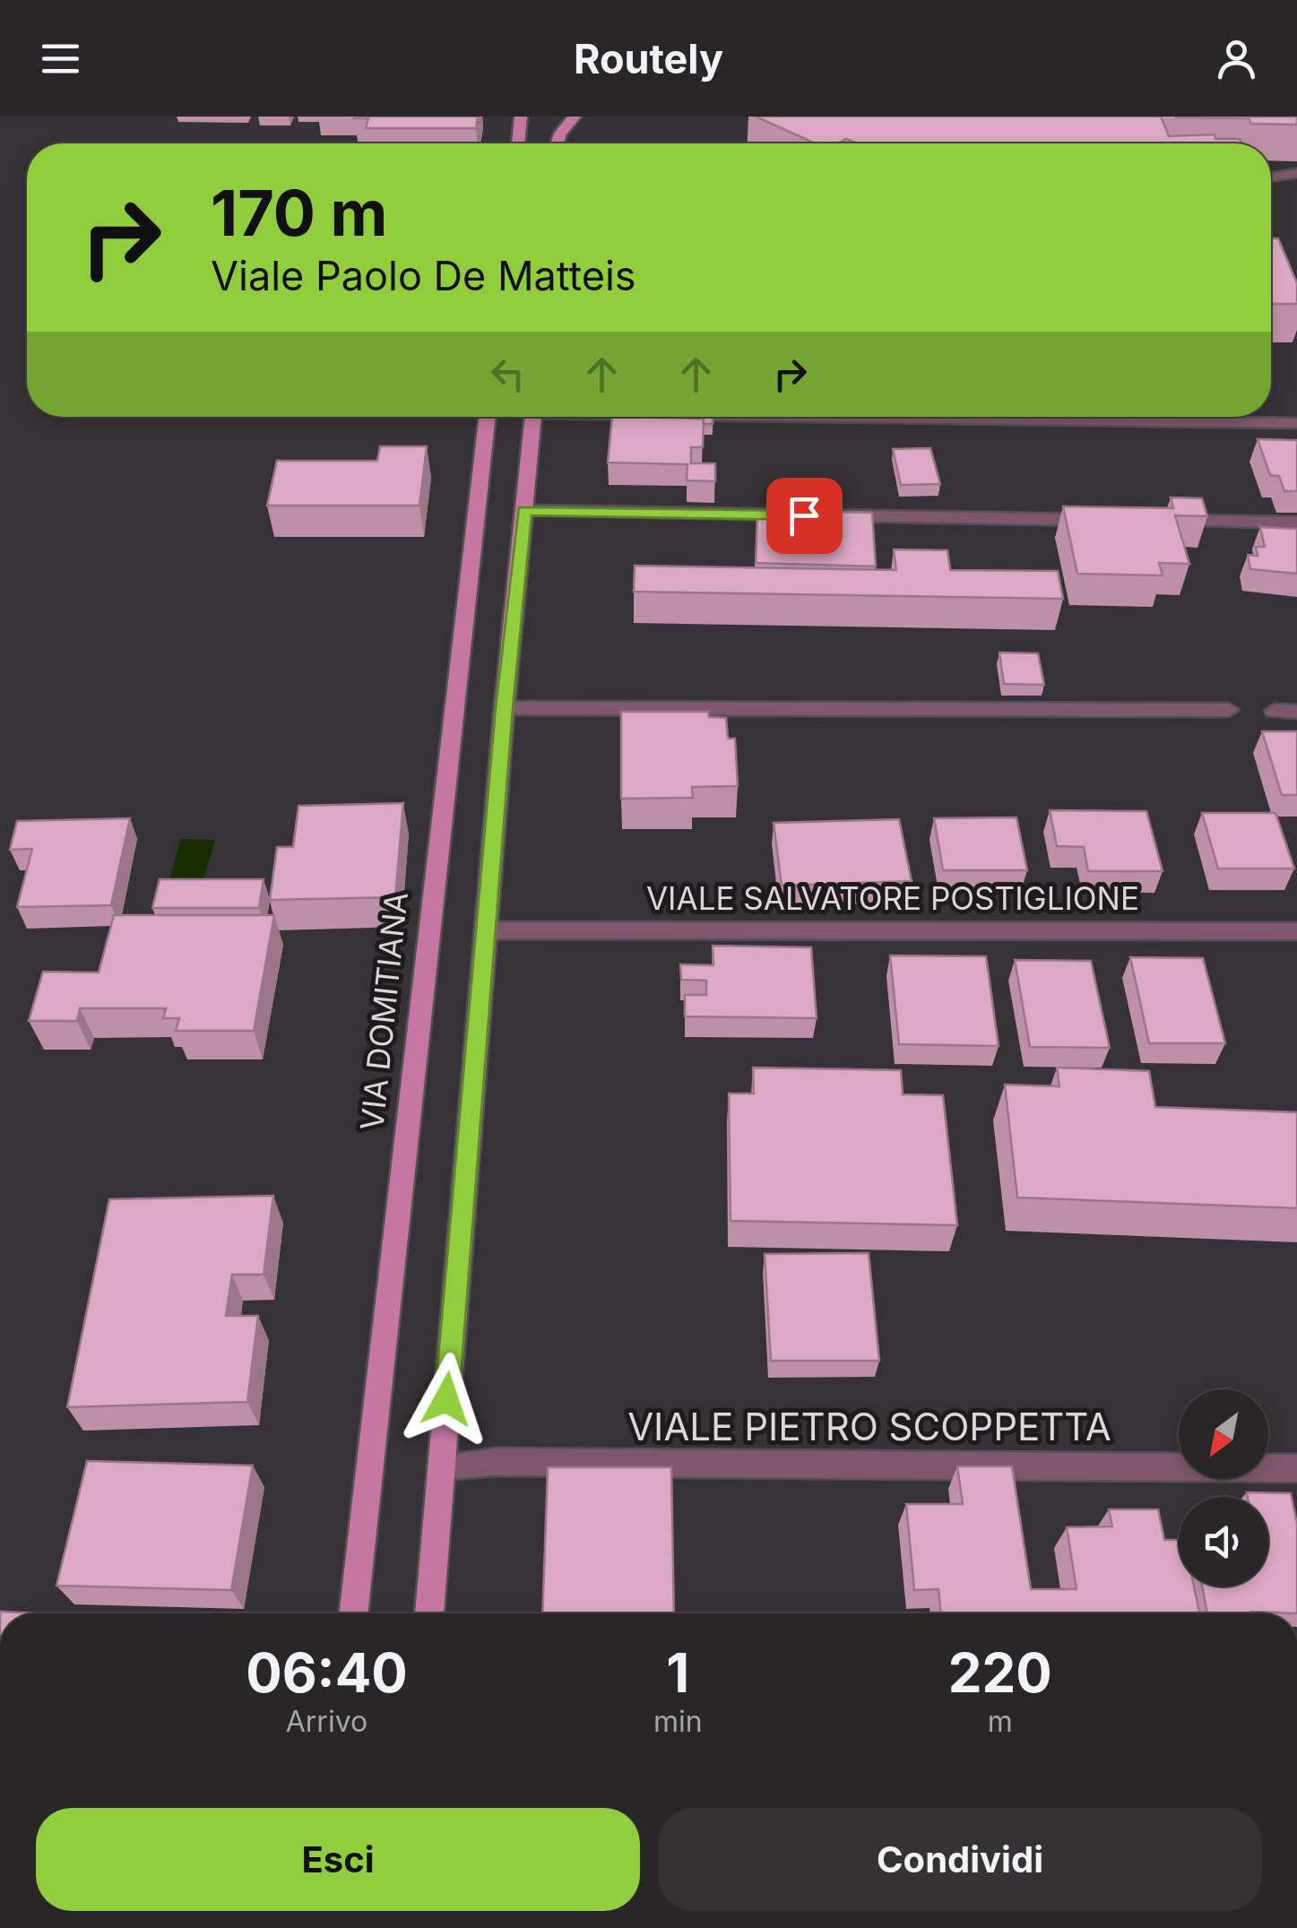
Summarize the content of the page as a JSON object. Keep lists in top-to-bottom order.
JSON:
{
  "streets": {
    "main road": ["VIA DOMITIANA"],
    "street": ["VIALE SALVATORE POSTIGLIONE", "VIALE PIETRO SCOPPETTA"]
  },
  "north": "bottom left",
  "page": {
    "header": "Routely",
    "turn": ["170 m", "Viale Paolo De Matteis"],
    "eta": [
      "06:40",
      "Arrivo",
      "1",
      "min",
      "220",
      "m"
    ],
    "buttons": ["Esci", "Condividi"]
  }
}
